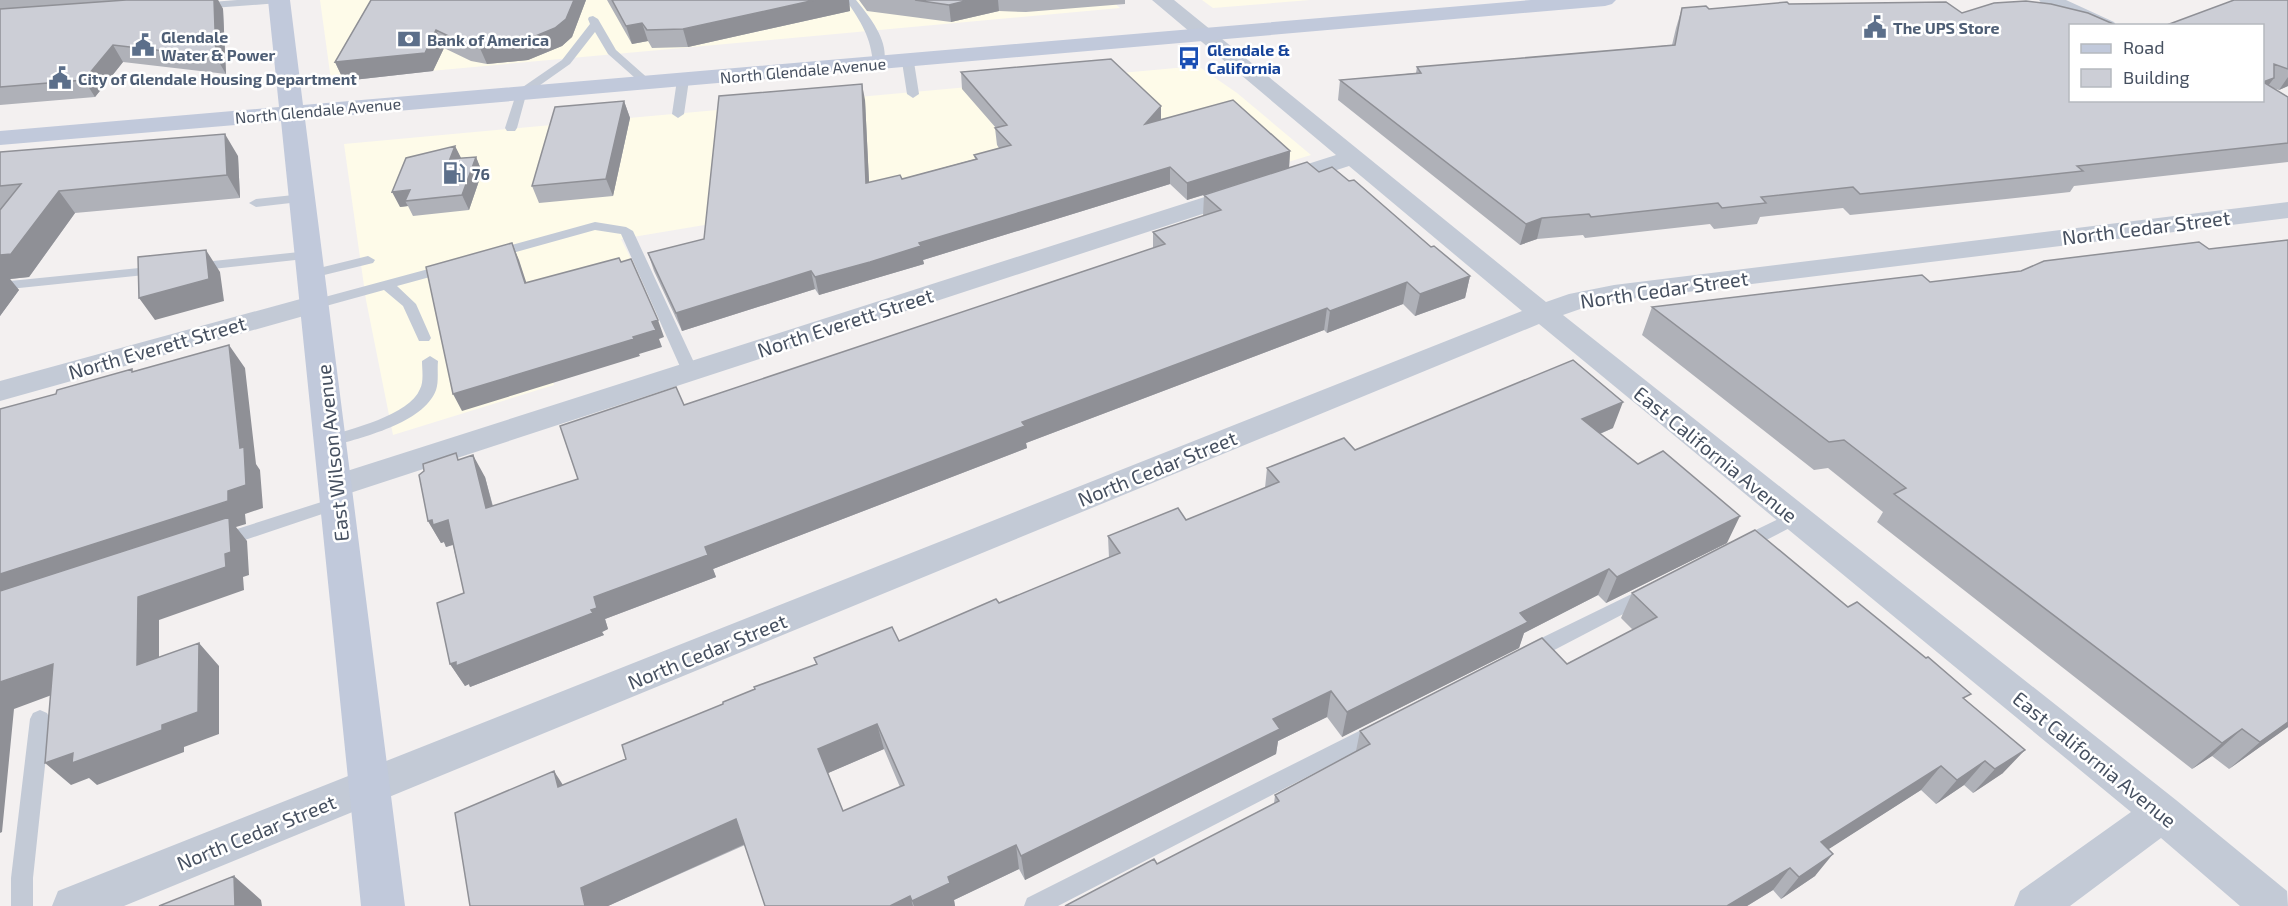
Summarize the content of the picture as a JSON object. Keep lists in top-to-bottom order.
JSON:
{
  "streets": {
    "main road": ["North Glendale Avenue", "East Wilson Avenue"],
    "street": ["North Cedar Street", "North Everett Street", "East California Avenue"]
  },
  "crossings": [
    ["North Glendale Avenue", "East Wilson Avenue"],
    ["North Glendale Avenue", "East California Avenue"],
    ["North Cedar Street", "East Wilson Avenue"],
    ["North Cedar Street", "East California Avenue"],
    ["North Everett Street", "East Wilson Avenue"],
    ["North Everett Street", "East California Avenue"]
  ],
  "places": {
    "public building": ["The UPS Store", "Glendale Water & Power", "City of Glendale Housing Department"],
    "bank": ["Bank of America"],
    "bus stop": ["Glendale & California"],
    "fuel station": ["76"]
  },
  "legend": ["Road", "Building"]
}
